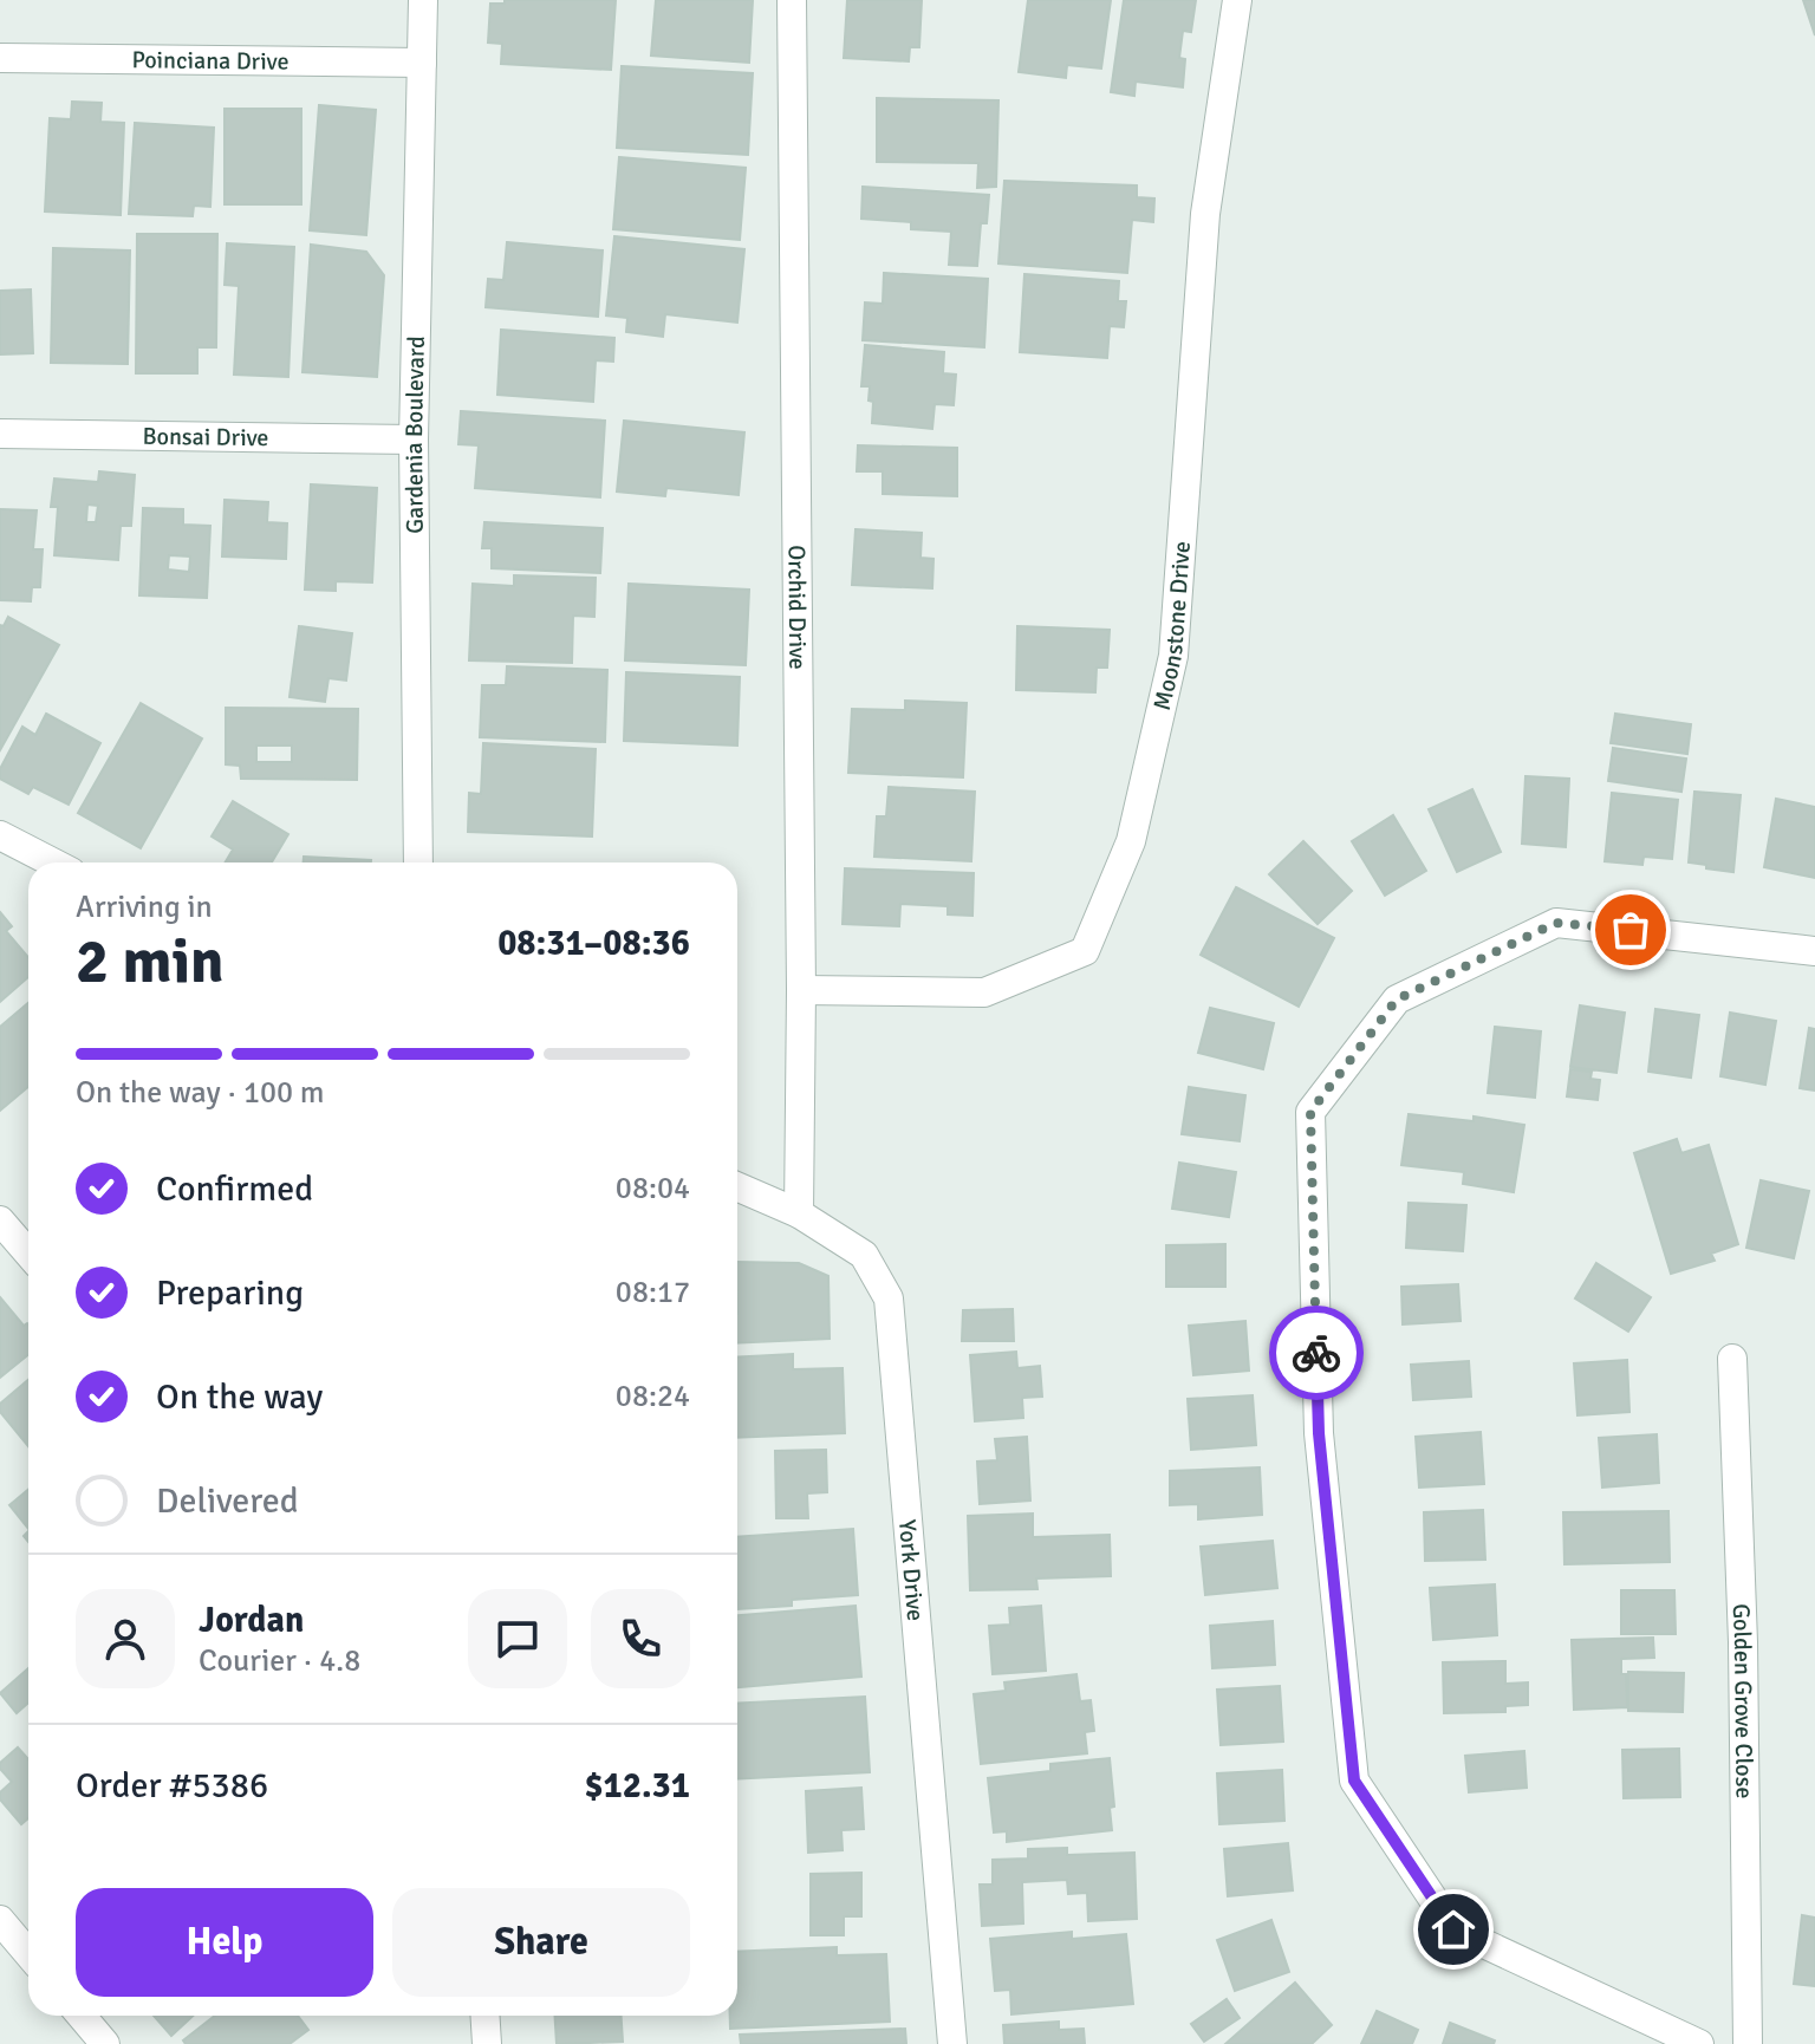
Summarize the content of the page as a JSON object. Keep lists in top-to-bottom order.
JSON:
{
  "streets": {
    "street": [
      "Poinciana Drive",
      "Bonsai Drive",
      "Gardenia Boulevard",
      "Orchid Drive",
      "Moonstone Drive",
      "York Drive",
      "Golden Grove Close"
    ]
  },
  "crossings": [
    ["Poinciana Drive", "Gardenia Boulevard"],
    ["Bonsai Drive", "Gardenia Boulevard"],
    ["Orchid Drive", "Moonstone Drive"],
    ["Orchid Drive", "York Drive"]
  ],
  "page": {
    "heading": ["2 min", "Arriving in", "08:31–08:36"],
    "panel": [
      "Jordan",
      "Courier · 4.8",
      "Order #5386",
      "$12.31"
    ],
    "bar": "On the way · 100 m",
    "list": [
      ["Confirmed", "08:04"],
      ["Preparing", "08:17"],
      ["On the way", "08:24"],
      "Delivered"
    ],
    "buttons": ["Help", "Share"]
  }
}
